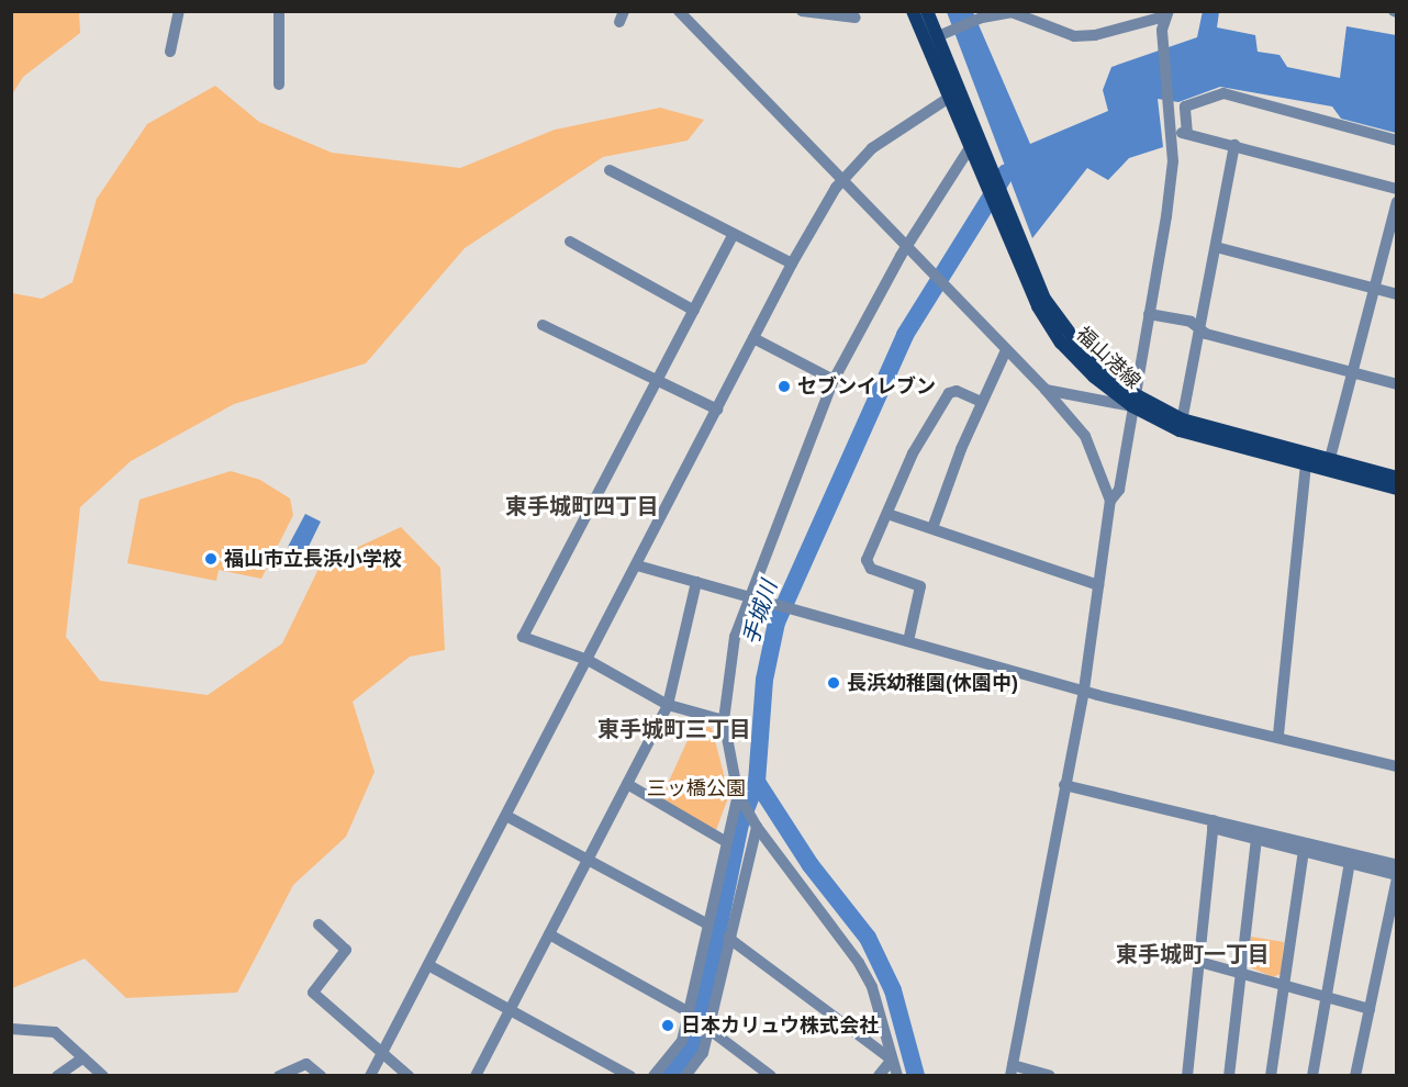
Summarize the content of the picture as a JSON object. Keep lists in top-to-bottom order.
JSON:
{
  "streets": {
    "main road": ["福山港線"]
  },
  "districts": ["東手城町四丁目", "東手城町三丁目", "東手城町一丁目"],
  "water": ["手城川"],
  "parks": ["三ッ橋公園"],
  "places": [
    "セブンイレブン",
    "福山市立長浜小学校",
    "長浜幼稚園(休園中)",
    "日本カリュウ株式会社"
  ]
}
